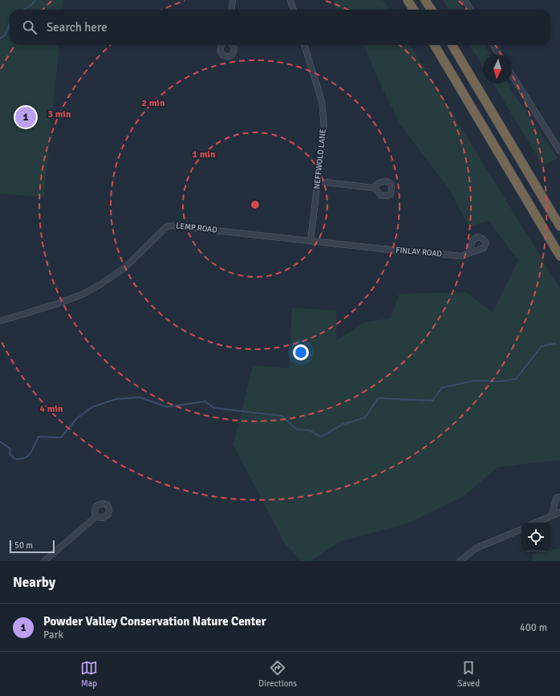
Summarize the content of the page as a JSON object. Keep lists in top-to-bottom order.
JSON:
{
  "streets": {
    "street": ["NEFFWOLD LANE", "LEMP ROAD", "FINLAY ROAD"]
  },
  "crossings": [
    ["NEFFWOLD LANE", "LEMP ROAD"],
    ["LEMP ROAD", "FINLAY ROAD"]
  ],
  "scale_bar": "50 m",
  "north": "bottom",
  "page": {
    "search": "Search here",
    "pins": "1",
    "scale": "50 m",
    "heading": "Nearby",
    "list": [
      {
        "mark": "1",
        "name": "Powder Valley Conservation Nature Center",
        "note": "Park",
        "value": "400 m"
      }
    ],
    "nav": ["Map", "Directions", "Saved"]
  },
  "rings": [
    "2 min",
    "3 min",
    "1 min",
    "4 min"
  ]
}
